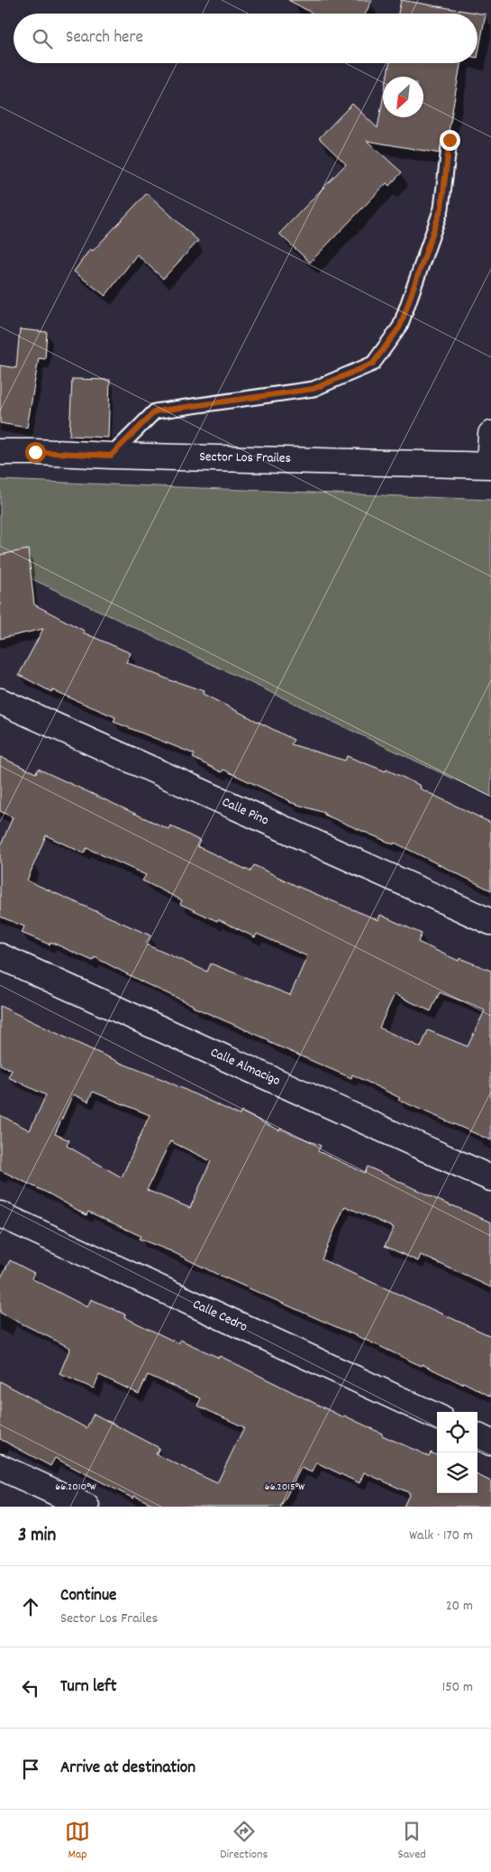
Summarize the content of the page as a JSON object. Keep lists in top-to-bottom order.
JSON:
{
  "streets": {
    "street": [
      "Sector Los Frailes",
      "Calle Pino",
      "Calle Almacigo",
      "Calle Cedro"
    ]
  },
  "north": "bottom left",
  "page": {
    "search": "Search here",
    "heading": ["3 min", "Walk · 170 m"],
    "list": [
      ["Continue", "Sector Los Frailes", "20 m"],
      ["Turn left", "150 m"],
      "Arrive at destination"
    ],
    "nav": ["Map", "Directions", "Saved"]
  },
  "coordinates": ["66.2010°W", "66.2015°W"]
}
